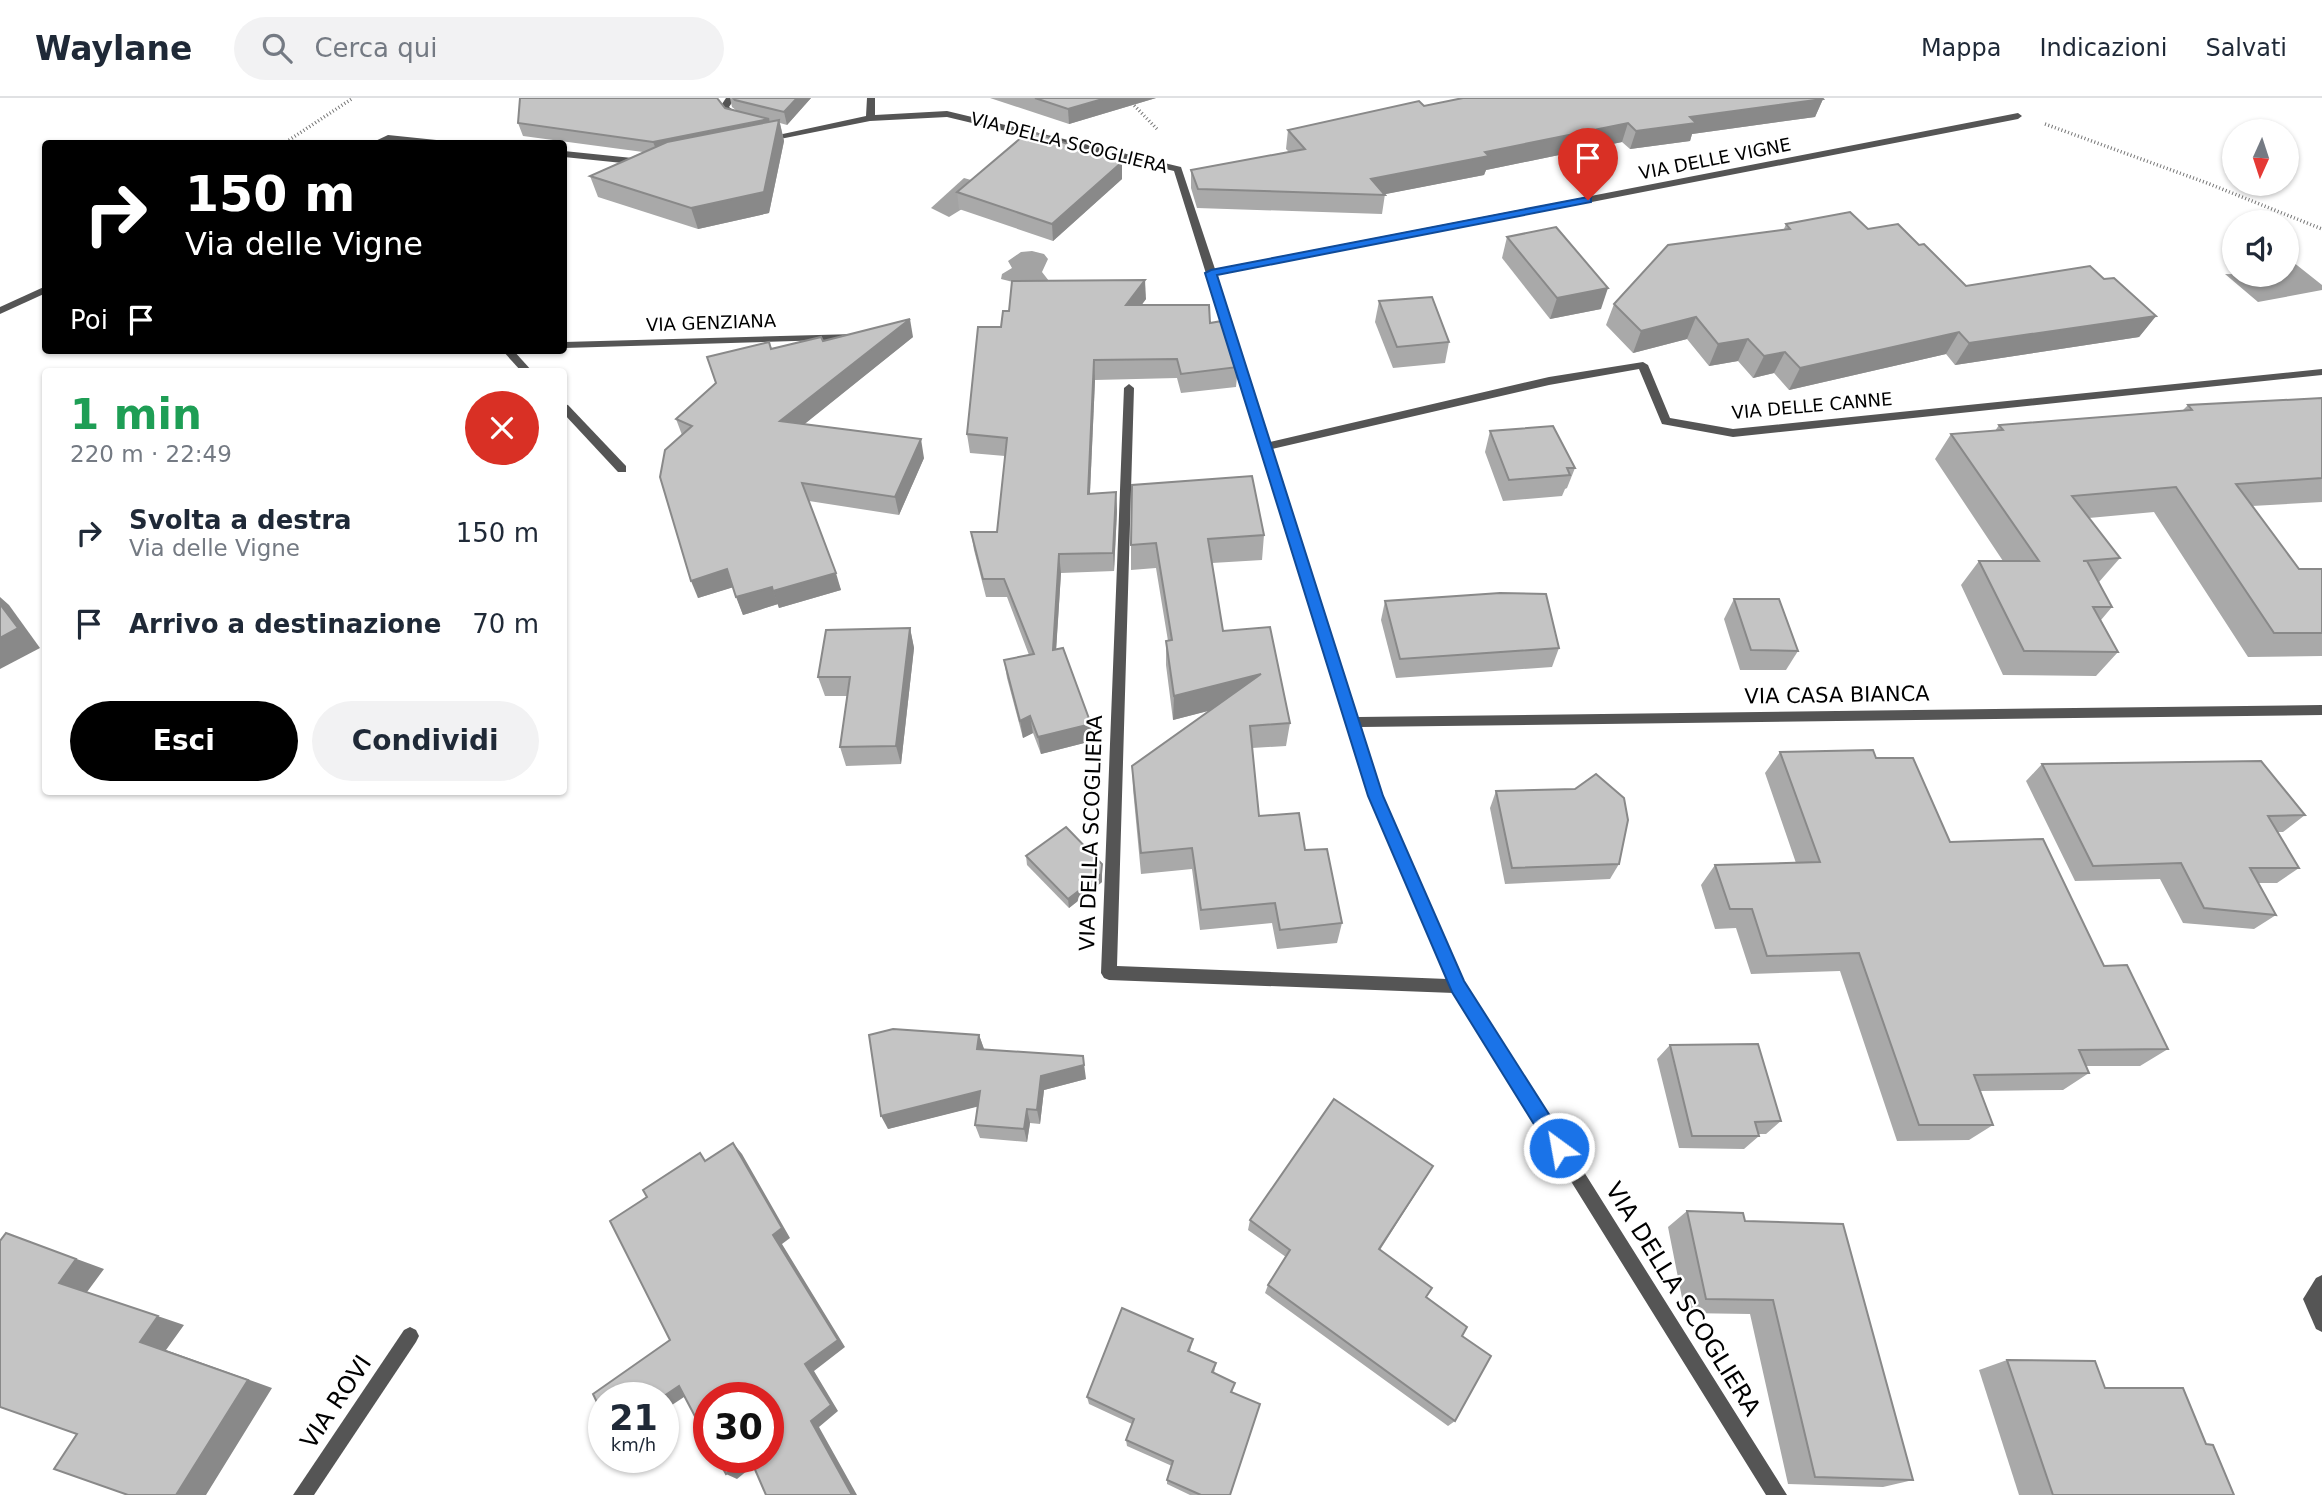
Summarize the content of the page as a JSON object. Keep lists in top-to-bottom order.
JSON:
{
  "streets": {
    "street": [
      "VIA DELLA SCOGLIERA",
      "VIA DELLE VIGNE",
      "VIA GENZIANA",
      "VIA DELLE CANNE",
      "VIA CASA BIANCA",
      "VIA ROVI"
    ]
  },
  "crossings": [
    ["VIA DELLA SCOGLIERA", "VIA DELLE VIGNE"],
    ["VIA DELLA SCOGLIERA", "VIA DELLE CANNE"],
    ["VIA DELLA SCOGLIERA", "VIA CASA BIANCA"]
  ],
  "north": "bottom",
  "page": {
    "header": "Waylane",
    "search": "Cerca qui",
    "nav": ["Mappa", "Indicazioni", "Salvati"],
    "turn": ["150 m", "Via delle Vigne"],
    "then": "Poi",
    "heading": ["1 min", "220 m · 22:49"],
    "list": [
      {
        "name": "Svolta a destra",
        "note": "Via delle Vigne",
        "value": "150 m"
      },
      {
        "name": "Arrivo a destinazione",
        "value": "70 m"
      }
    ],
    "buttons": ["Esci", "Condividi"],
    "speed": "21 km/h",
    "limit": "30"
  }
}
